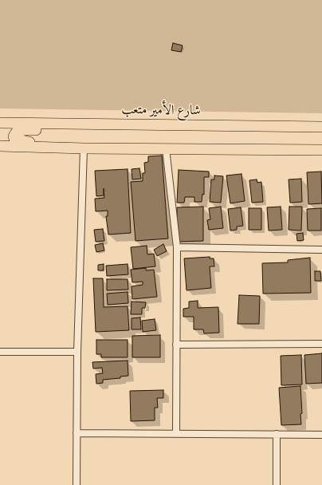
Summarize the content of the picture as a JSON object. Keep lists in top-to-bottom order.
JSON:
{
  "streets": {
    "main road": ["شارع الأمير متعب"]
  }
}
